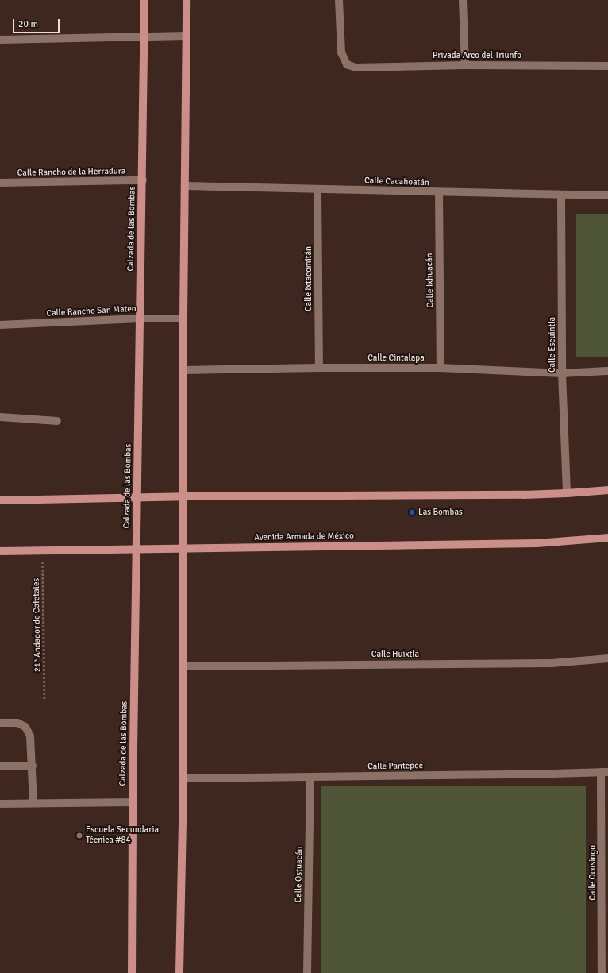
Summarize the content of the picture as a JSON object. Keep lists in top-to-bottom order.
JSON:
{
  "streets": {
    "main road": ["Calzada de las Bombas", "Avenida Armada de México"],
    "street": [
      "Privada Arco del Triunfo",
      "Calle Rancho de la Herradura",
      "Calle Cacahoatán",
      "Calle Ixtacomitán",
      "Calle Ixhuacán",
      "Calle Rancho San Mateo",
      "Calle Escuintla",
      "Calle Cintalapa",
      "Calle Huixtla",
      "Calle Pantepec",
      "Calle Ocosingo",
      "Calle Ostuacán"
    ],
    "path": ["21° Andador de Cafetales"]
  },
  "crossings": [
    ["Calle Rancho de la Herradura", "Calzada de las Bombas"],
    ["Calle Cacahoatán", "Calle Ixtacomitán"],
    ["Calle Cacahoatán", "Calle Ixhuacán"],
    ["Calle Cacahoatán", "Calle Escuintla"],
    ["Calzada de las Bombas", "Calle Rancho San Mateo"],
    ["Calzada de las Bombas", "Avenida Armada de México"],
    ["Calle Ixtacomitán", "Calle Cintalapa"],
    ["Calle Ixhuacán", "Calle Cintalapa"],
    ["Calle Escuintla", "Calle Cintalapa"],
    ["Avenida Armada de México", "21° Andador de Cafetales"],
    ["Calle Pantepec", "Calle Ocosingo"],
    ["Calle Pantepec", "Calle Ostuacán"]
  ],
  "places": ["Las Bombas", "Escuela Secundaria Técnica #84"],
  "scale_bar": "20 m"
}
